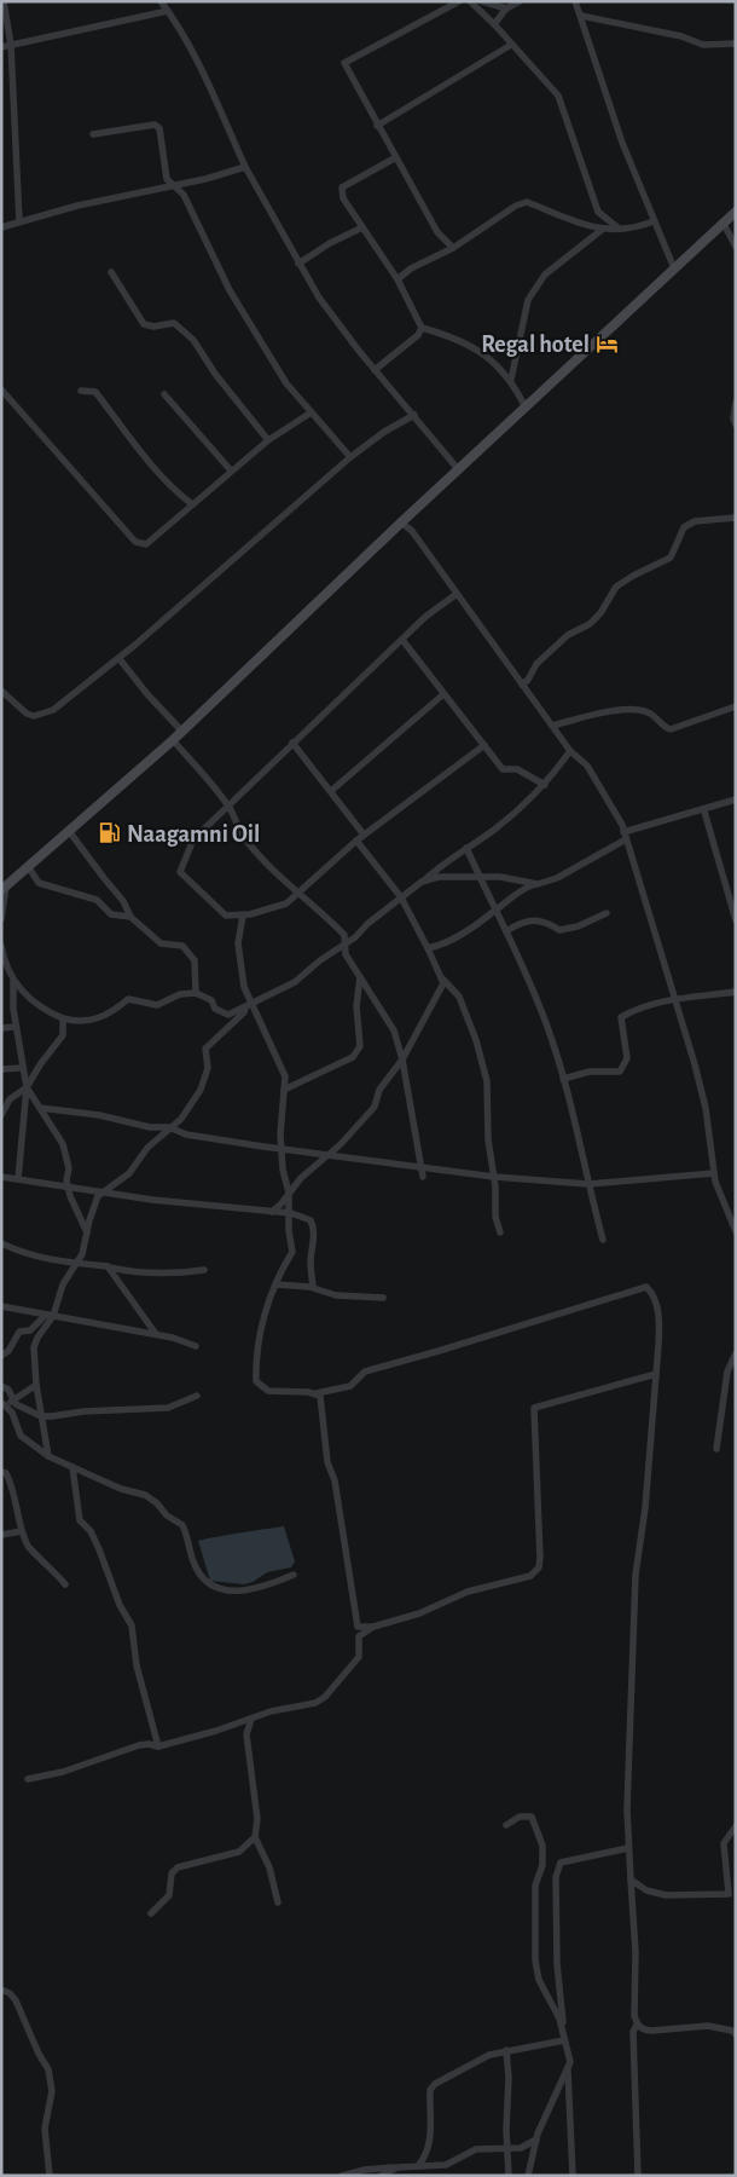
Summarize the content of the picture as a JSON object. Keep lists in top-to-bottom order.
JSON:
{
  "places": {
    "hotel": ["Regal hotel"],
    "fuel station": ["Naagamni Oil"]
  }
}
